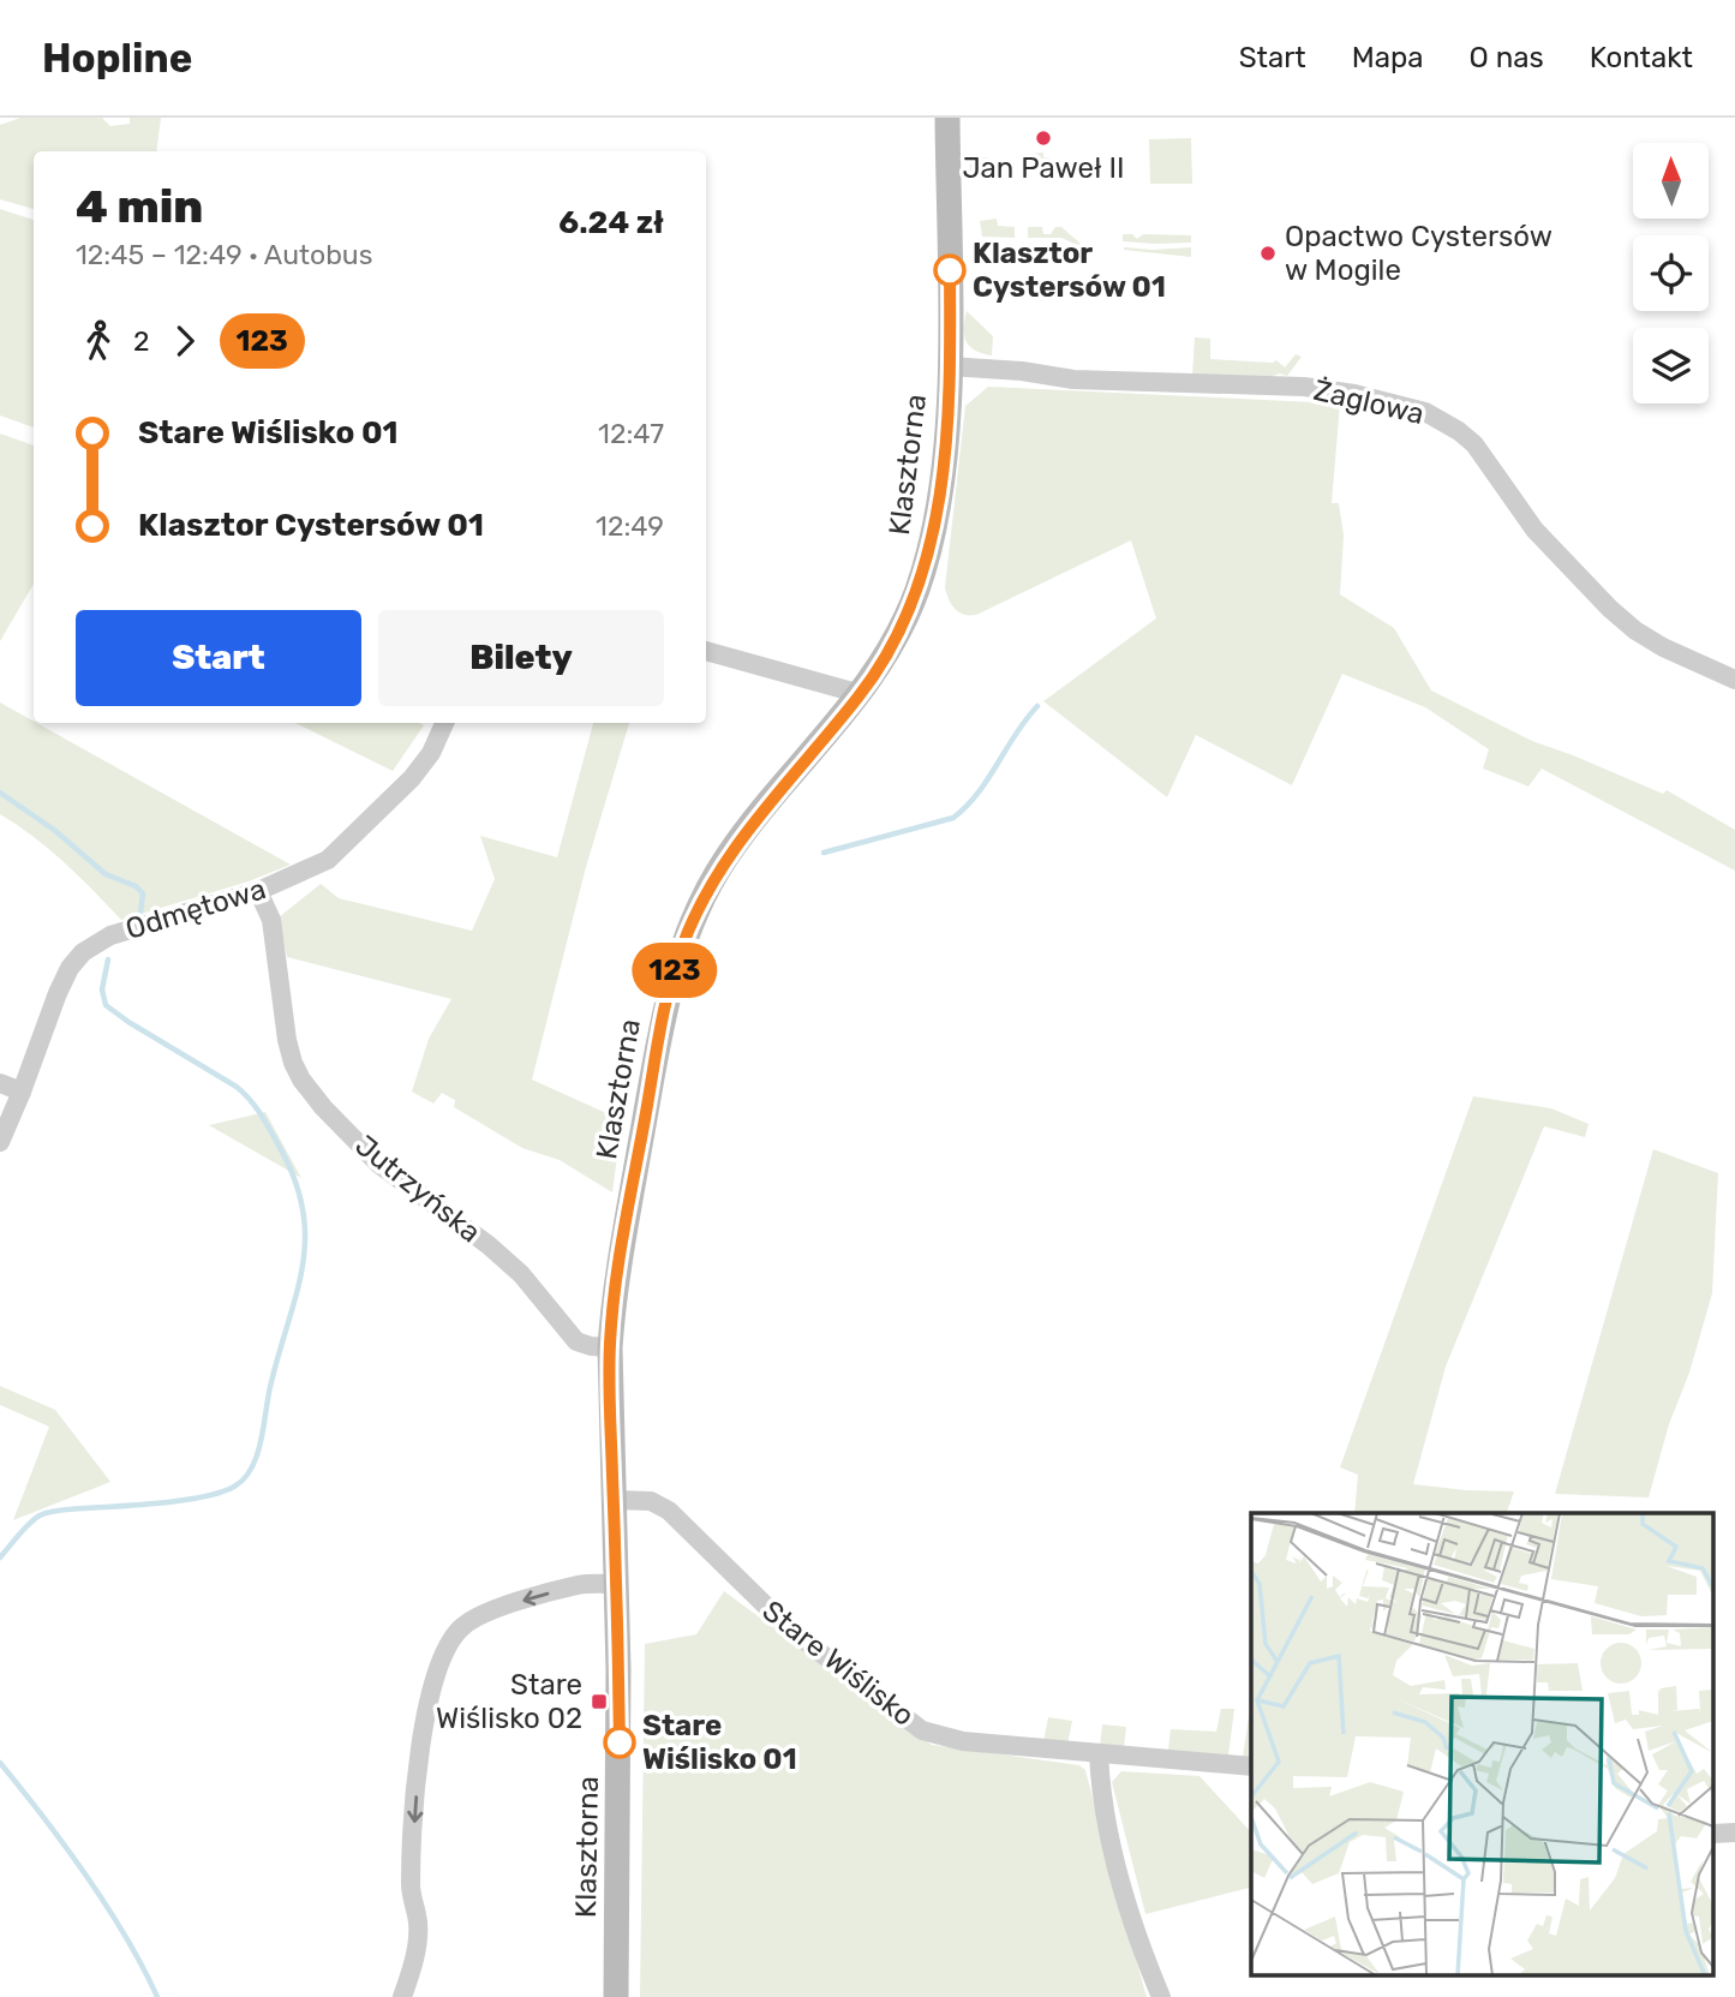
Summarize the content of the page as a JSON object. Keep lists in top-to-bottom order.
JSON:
{
  "streets": {
    "street": [
      "Żaglowa",
      "Klasztorna",
      "Odmętowa",
      "Jutrzyńska",
      "Stare Wiślisko"
    ]
  },
  "crossings": [
    ["Żaglowa", "Klasztorna"],
    ["Klasztorna", "Jutrzyńska"],
    ["Klasztorna", "Stare Wiślisko"],
    ["Odmętowa", "Jutrzyńska"]
  ],
  "places": {
    "other": [
      "Jan Paweł II",
      "Opactwo Cystersów w Mogile",
      "Klasztor Cystersów 01",
      "Stare Wiślisko 01"
    ],
    "transit": ["Stare Wiślisko 02"]
  },
  "lines": ["bus line 123"],
  "north": "top",
  "page": {
    "header": "Hopline",
    "nav": [
      "Start",
      "Mapa",
      "O nas",
      "Kontakt"
    ],
    "on_map": "123",
    "heading": ["4 min", "12:45 – 12:49 · Autobus", "6.24 zł"],
    "legs": ["2", "123"],
    "list": [
      {
        "name": "Stare Wiślisko 01",
        "value": "12:47"
      },
      {
        "name": "Klasztor Cystersów 01",
        "value": "12:49"
      }
    ],
    "buttons": ["Start", "Bilety"]
  }
}
